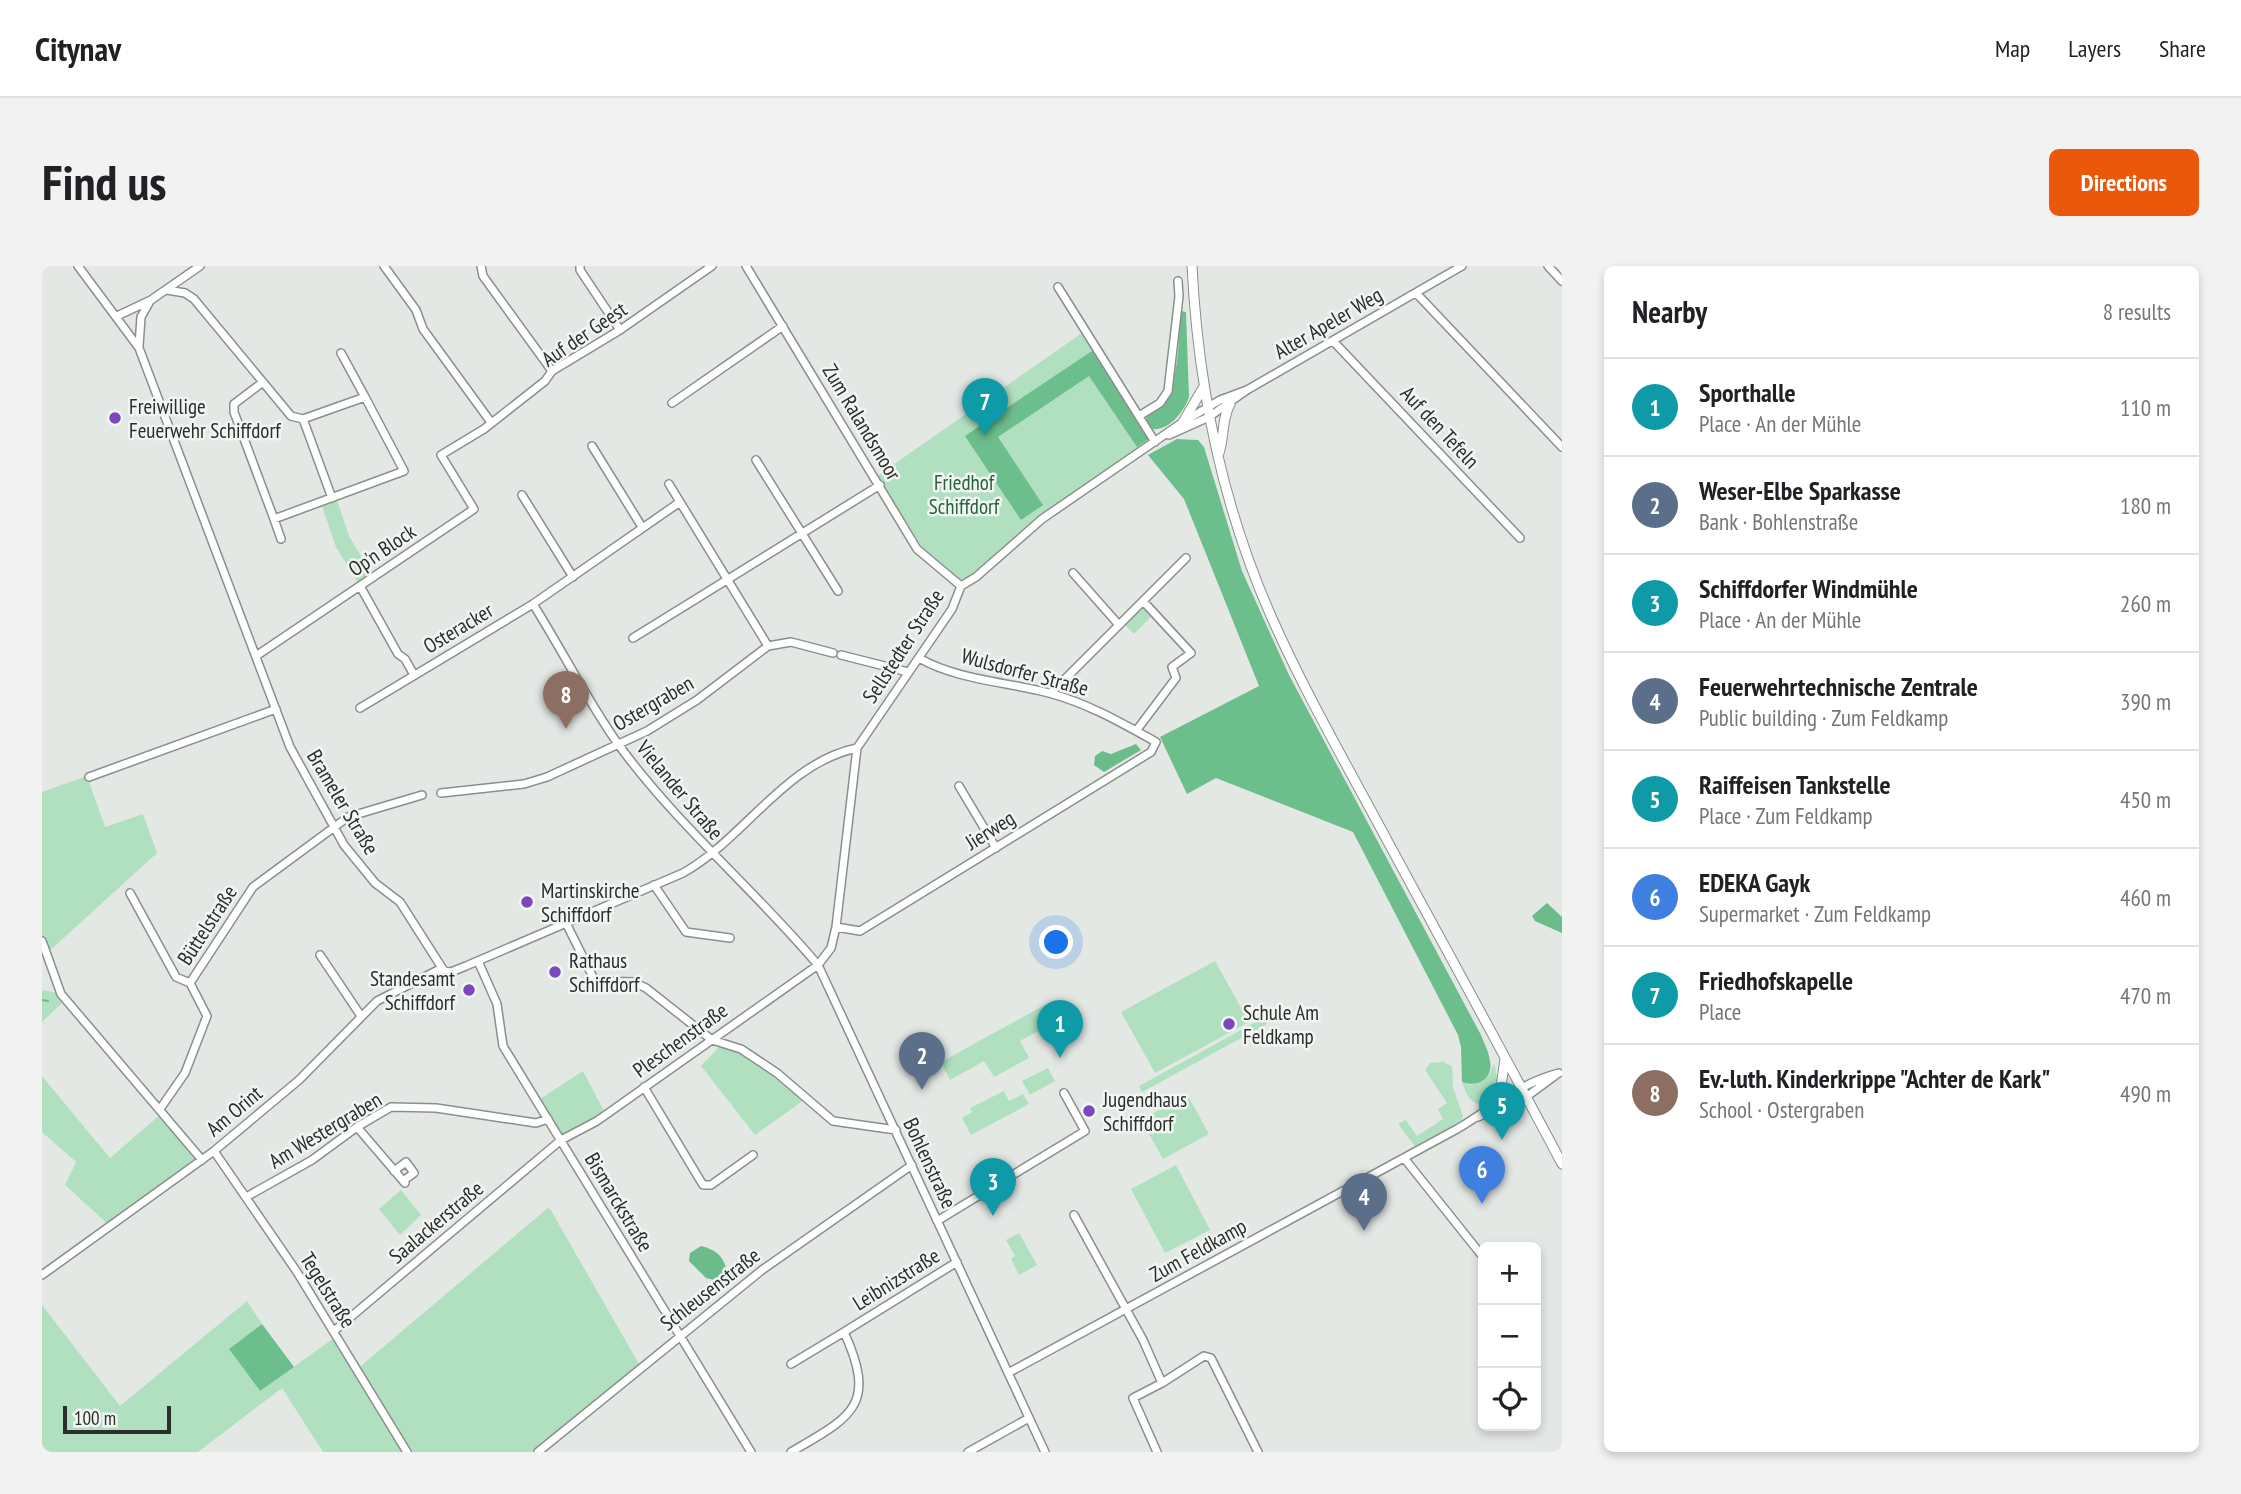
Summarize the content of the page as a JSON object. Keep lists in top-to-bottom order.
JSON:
{
  "streets": {
    "street": [
      "Alter Apeler Weg",
      "Auf der Geest",
      "Zum Ralandsmoor",
      "Auf den Tefeln",
      "Op'n Block",
      "Osteracker",
      "Sellstedter Straße",
      "Wulsdorfer Straße",
      "Ostergraben",
      "Vielander Straße",
      "Brameler Straße",
      "Jierweg",
      "Büttelstraße",
      "Pleschenstraße",
      "Am Orint",
      "Am Westergraben",
      "Bohlenstraße",
      "Bismarckstraße",
      "Saalackerstraße",
      "Zum Feldkamp",
      "Leibnizstraße",
      "Schleusenstraße",
      "Tegelstraße"
    ]
  },
  "crossings": [
    ["Alter Apeler Weg", "Auf den Tefeln"],
    ["Alter Apeler Weg", "Sellstedter Straße"],
    ["Auf der Geest", "Op'n Block"],
    ["Zum Ralandsmoor", "Sellstedter Straße"],
    ["Op'n Block", "Brameler Straße"],
    ["Osteracker", "Vielander Straße"],
    ["Sellstedter Straße", "Wulsdorfer Straße"],
    ["Sellstedter Straße", "Jierweg"],
    ["Sellstedter Straße", "Pleschenstraße"],
    ["Sellstedter Straße", "Bohlenstraße"],
    ["Wulsdorfer Straße", "Jierweg"],
    ["Ostergraben", "Vielander Straße"],
    ["Brameler Straße", "Büttelstraße"],
    ["Brameler Straße", "Am Orint"],
    ["Pleschenstraße", "Bohlenstraße"],
    ["Pleschenstraße", "Bismarckstraße"],
    ["Pleschenstraße", "Saalackerstraße"],
    ["Am Orint", "Tegelstraße"],
    ["Am Westergraben", "Bismarckstraße"],
    ["Am Westergraben", "Tegelstraße"],
    ["Bohlenstraße", "Zum Feldkamp"],
    ["Bohlenstraße", "Leibnizstraße"],
    ["Bohlenstraße", "Schleusenstraße"],
    ["Bismarckstraße", "Saalackerstraße"],
    ["Bismarckstraße", "Schleusenstraße"],
    ["Saalackerstraße", "Tegelstraße"]
  ],
  "parks": ["Friedhof Schiffdorf"],
  "places": [
    "Freiwillige Feuerwehr Schiffdorf",
    "Martinskirche Schiffdorf",
    "Rathaus Schiffdorf",
    "Standesamt Schiffdorf",
    "Schule Am Feldkamp",
    "Jugendhaus Schiffdorf"
  ],
  "scale_bar": "100 m",
  "page": {
    "header": "Citynav",
    "nav": ["Map", "Layers", "Share"],
    "buttons": "Directions",
    "title": "Find us",
    "heading": ["Nearby", "8 results"],
    "list": [
      {
        "mark": "1",
        "name": "Sporthalle",
        "note": "Place · An der Mühle",
        "value": "110 m"
      },
      {
        "mark": "2",
        "name": "Weser-Elbe Sparkasse",
        "note": "Bank · Bohlenstraße",
        "value": "180 m"
      },
      {
        "mark": "3",
        "name": "Schiffdorfer Windmühle",
        "note": "Place · An der Mühle",
        "value": "260 m"
      },
      {
        "mark": "4",
        "name": "Feuerwehrtechnische Zentrale",
        "note": "Public building · Zum Feldkamp",
        "value": "390 m"
      },
      {
        "mark": "5",
        "name": "Raiffeisen Tankstelle",
        "note": "Place · Zum Feldkamp",
        "value": "450 m"
      },
      {
        "mark": "6",
        "name": "EDEKA Gayk",
        "note": "Supermarket · Zum Feldkamp",
        "value": "460 m"
      },
      {
        "mark": "7",
        "name": "Friedhofskapelle",
        "note": "Place",
        "value": "470 m"
      },
      {
        "mark": "8",
        "name": "Ev.-luth. Kinderkrippe \"Achter de Kark\"",
        "note": "School · Ostergraben",
        "value": "490 m"
      }
    ],
    "pins": [
      "7",
      "8",
      "1",
      "2",
      "5",
      "6",
      "3",
      "4"
    ],
    "map_buttons": ["+", "−"],
    "scale": "100 m"
  }
}
